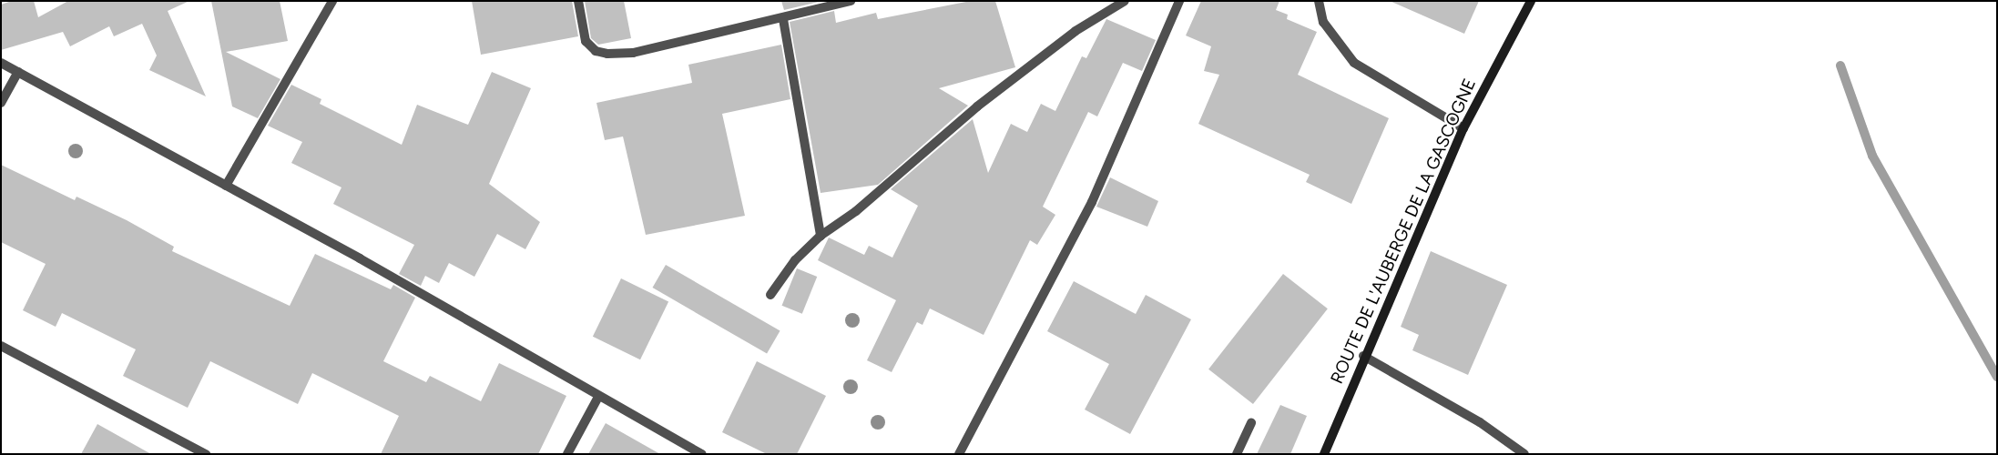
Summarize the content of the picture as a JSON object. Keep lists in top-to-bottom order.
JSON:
{
  "streets": {
    "street": ["ROUTE DE L'AUBERGE DE LA GASCOGNE"]
  }
}
